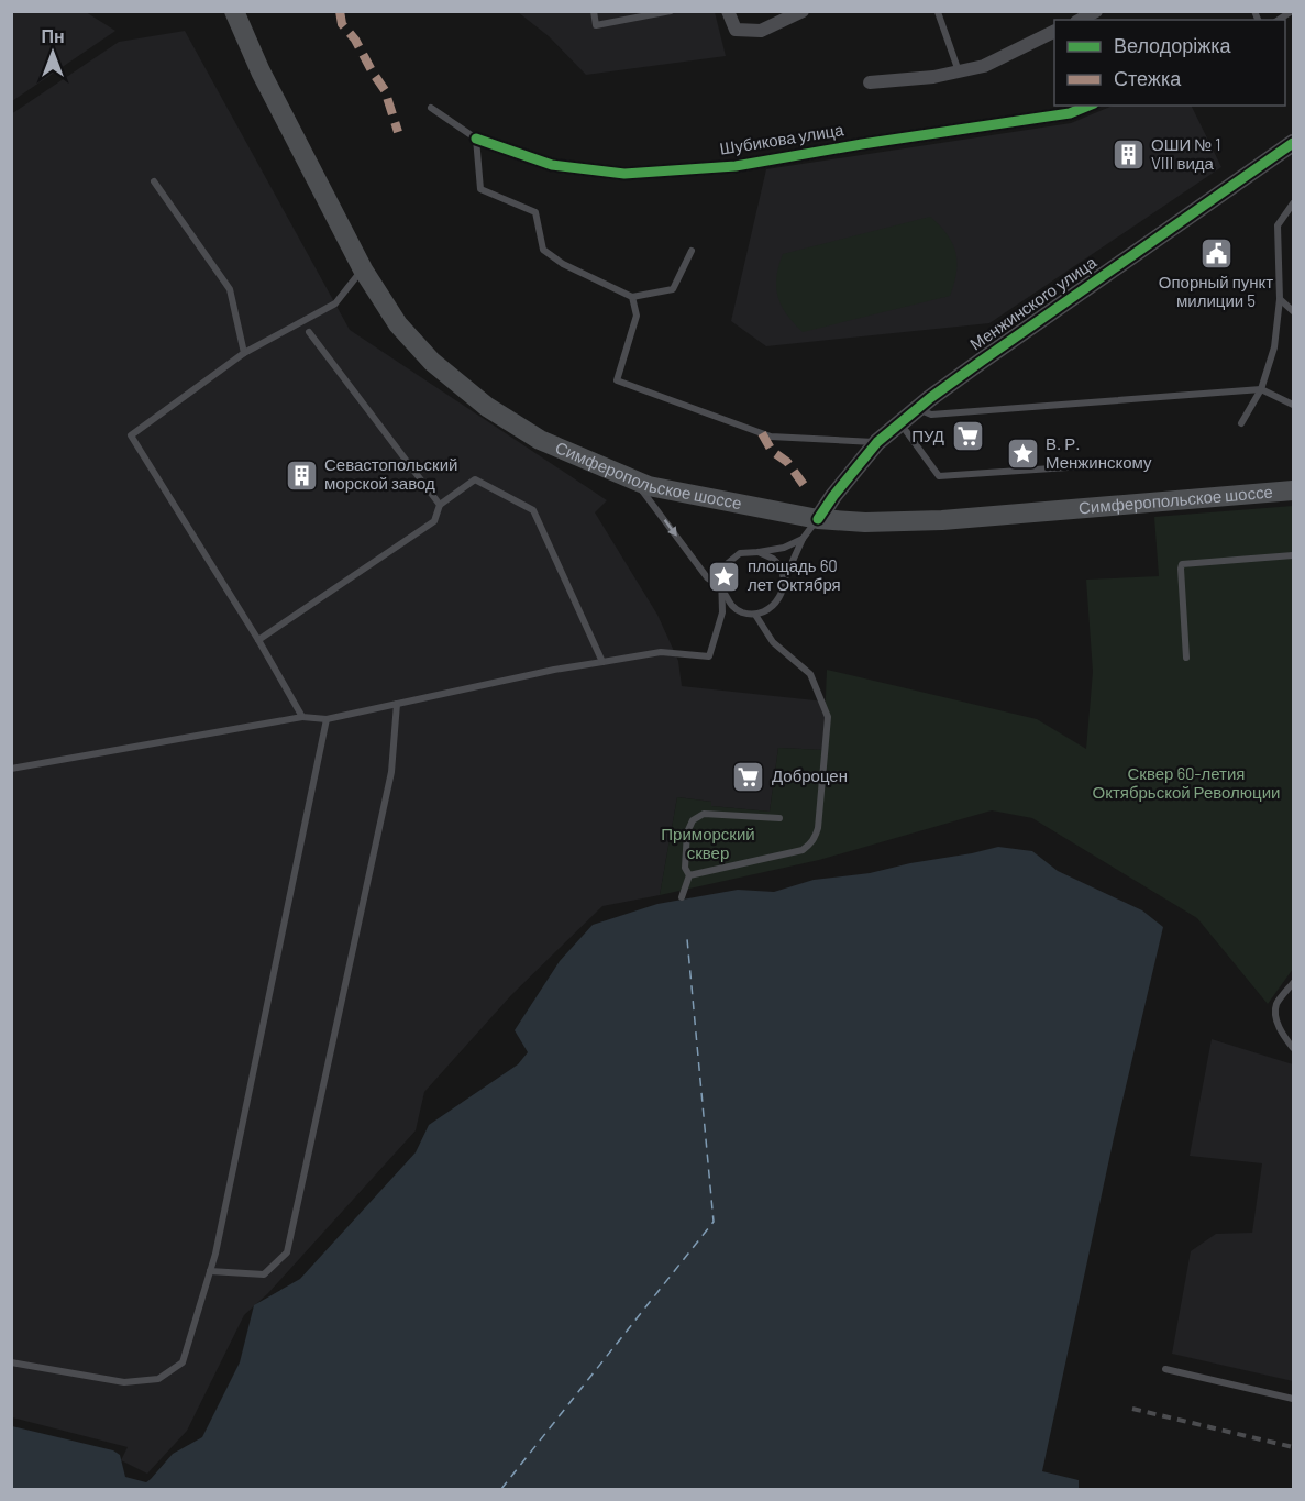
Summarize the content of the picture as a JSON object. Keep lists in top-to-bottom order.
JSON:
{
  "streets": {
    "main road": ["Симферопольское шоссе"],
    "street": ["Шубикова улица", "Менжинского улица"]
  },
  "crossings": [
    ["Менжинского улица", "Симферопольское шоссе"]
  ],
  "parks": ["Сквер 60-летия Октябрьской Революции", "Приморский сквер"],
  "places": {
    "building": ["ОШИ № 1 VIII вида", "Севастопольский морской завод"],
    "public building": ["Опорный пункт милиции 5"],
    "supermarket": ["ПУД", "Доброцен"],
    "place": ["В. Р. Менжинскому", "площадь 60 лет Октября"]
  },
  "legend": ["Велодоріжка", "Стежка"],
  "north": "top"
}
